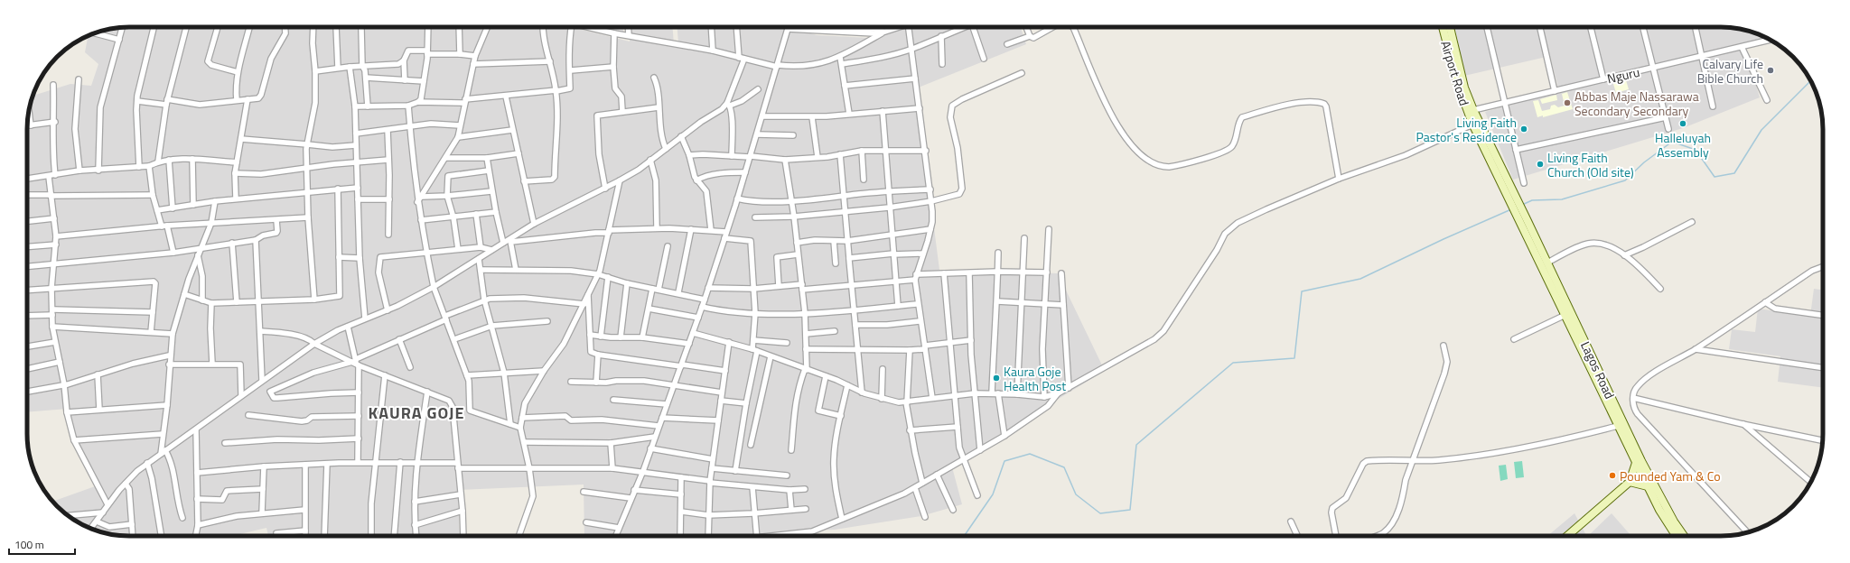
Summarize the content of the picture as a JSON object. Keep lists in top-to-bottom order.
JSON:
{
  "streets": {
    "main road": ["Airport Road", "Lagos Road"],
    "street": ["Nguru"]
  },
  "crossings": [
    ["Airport Road", "Nguru"],
    ["Airport Road", "Lagos Road"]
  ],
  "districts": ["KAURA GOJE"],
  "places": [
    "Calvary Life Bible Church",
    "Abbas Maje Nassarawa Secondary Secondary",
    "Halleluyah Assembly",
    "Living Faith Pastor's Residence",
    "Living Faith Church (Old site)",
    "Kaura Goje Health Post",
    "Pounded Yam & Co"
  ],
  "scale_bar": "100 m"
}
